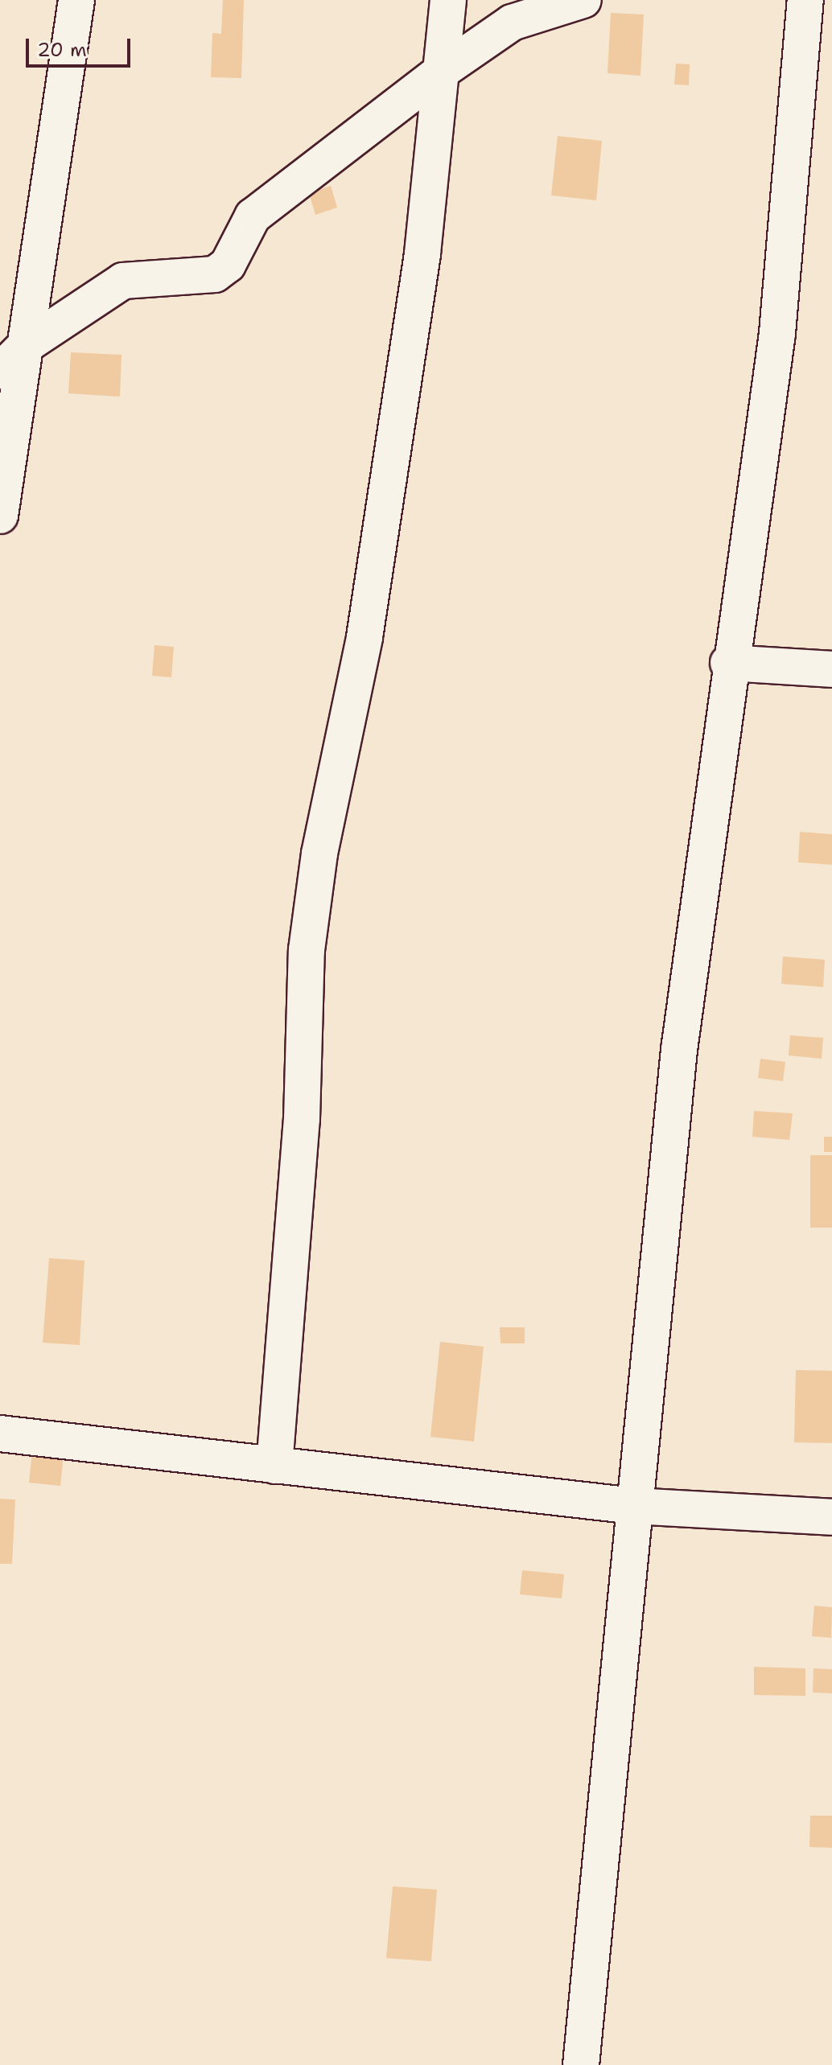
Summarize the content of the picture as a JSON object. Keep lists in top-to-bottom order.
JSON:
{
  "scale_bar": "20 m"
}
